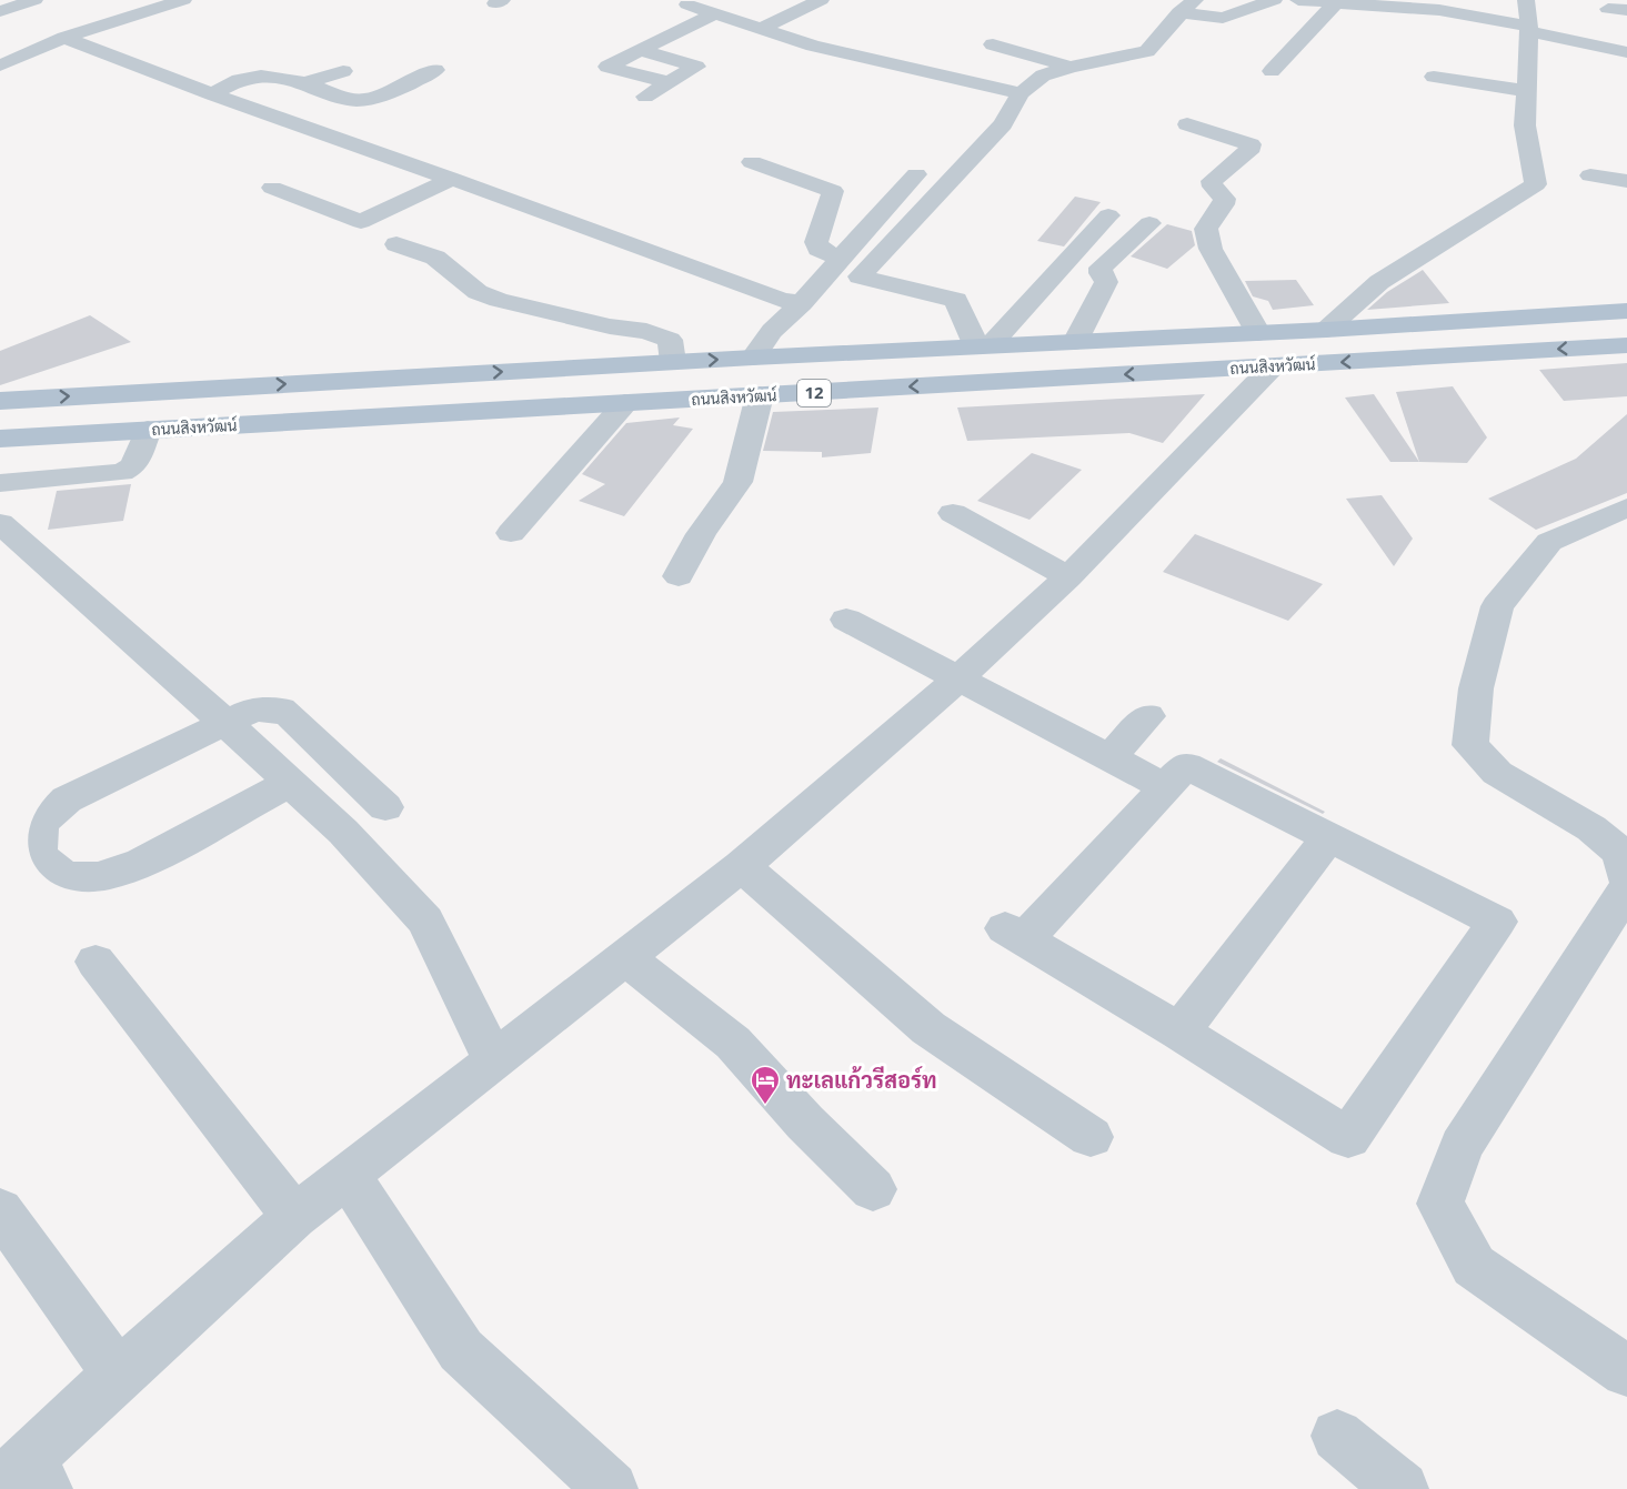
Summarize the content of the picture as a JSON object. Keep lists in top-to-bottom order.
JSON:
{
  "streets": {
    "main road": ["ถนนสิงหวัฒน์", "12"]
  },
  "places": {
    "hotel": ["ทะเลแก้วรีสอร์ท"]
  }
}
